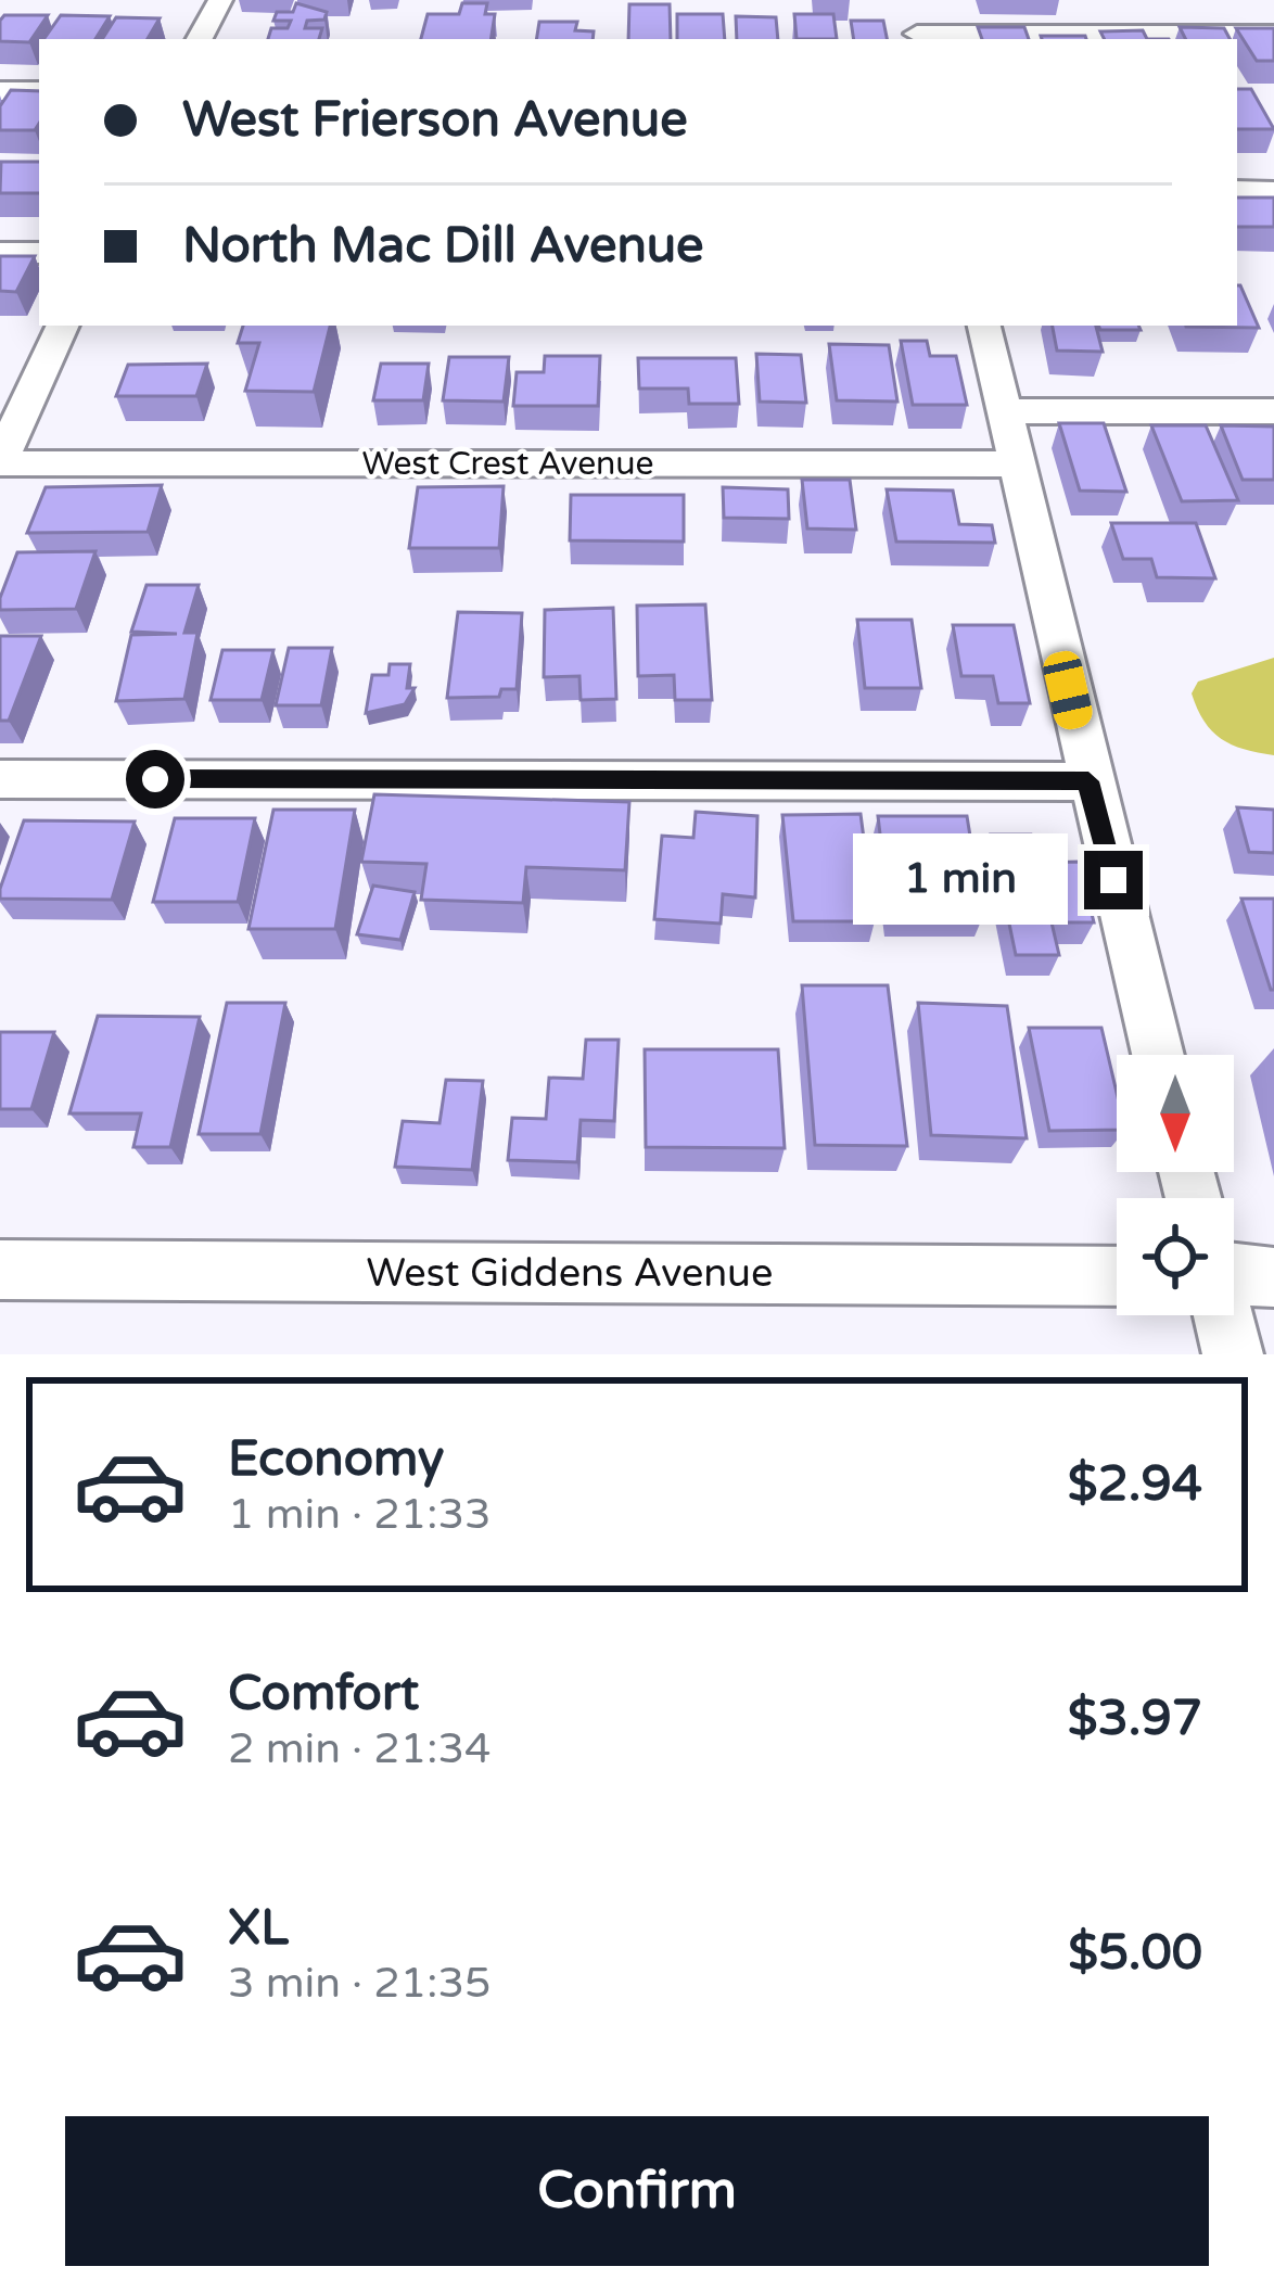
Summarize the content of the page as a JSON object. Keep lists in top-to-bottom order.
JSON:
{
  "streets": {
    "street": ["West Crest Avenue", "West Giddens Avenue"]
  },
  "north": "bottom",
  "page": {
    "banner": ["West Frierson Avenue", "North Mac Dill Avenue"],
    "bubble": "1 min",
    "list": [
      {
        "name": "Economy",
        "note": "1 min · 21:33",
        "value": "$2.94"
      },
      {
        "name": "Comfort",
        "note": "2 min · 21:34",
        "value": "$3.97"
      },
      {
        "name": "XL",
        "note": "3 min · 21:35",
        "value": "$5.00"
      }
    ],
    "buttons": "Confirm"
  }
}
